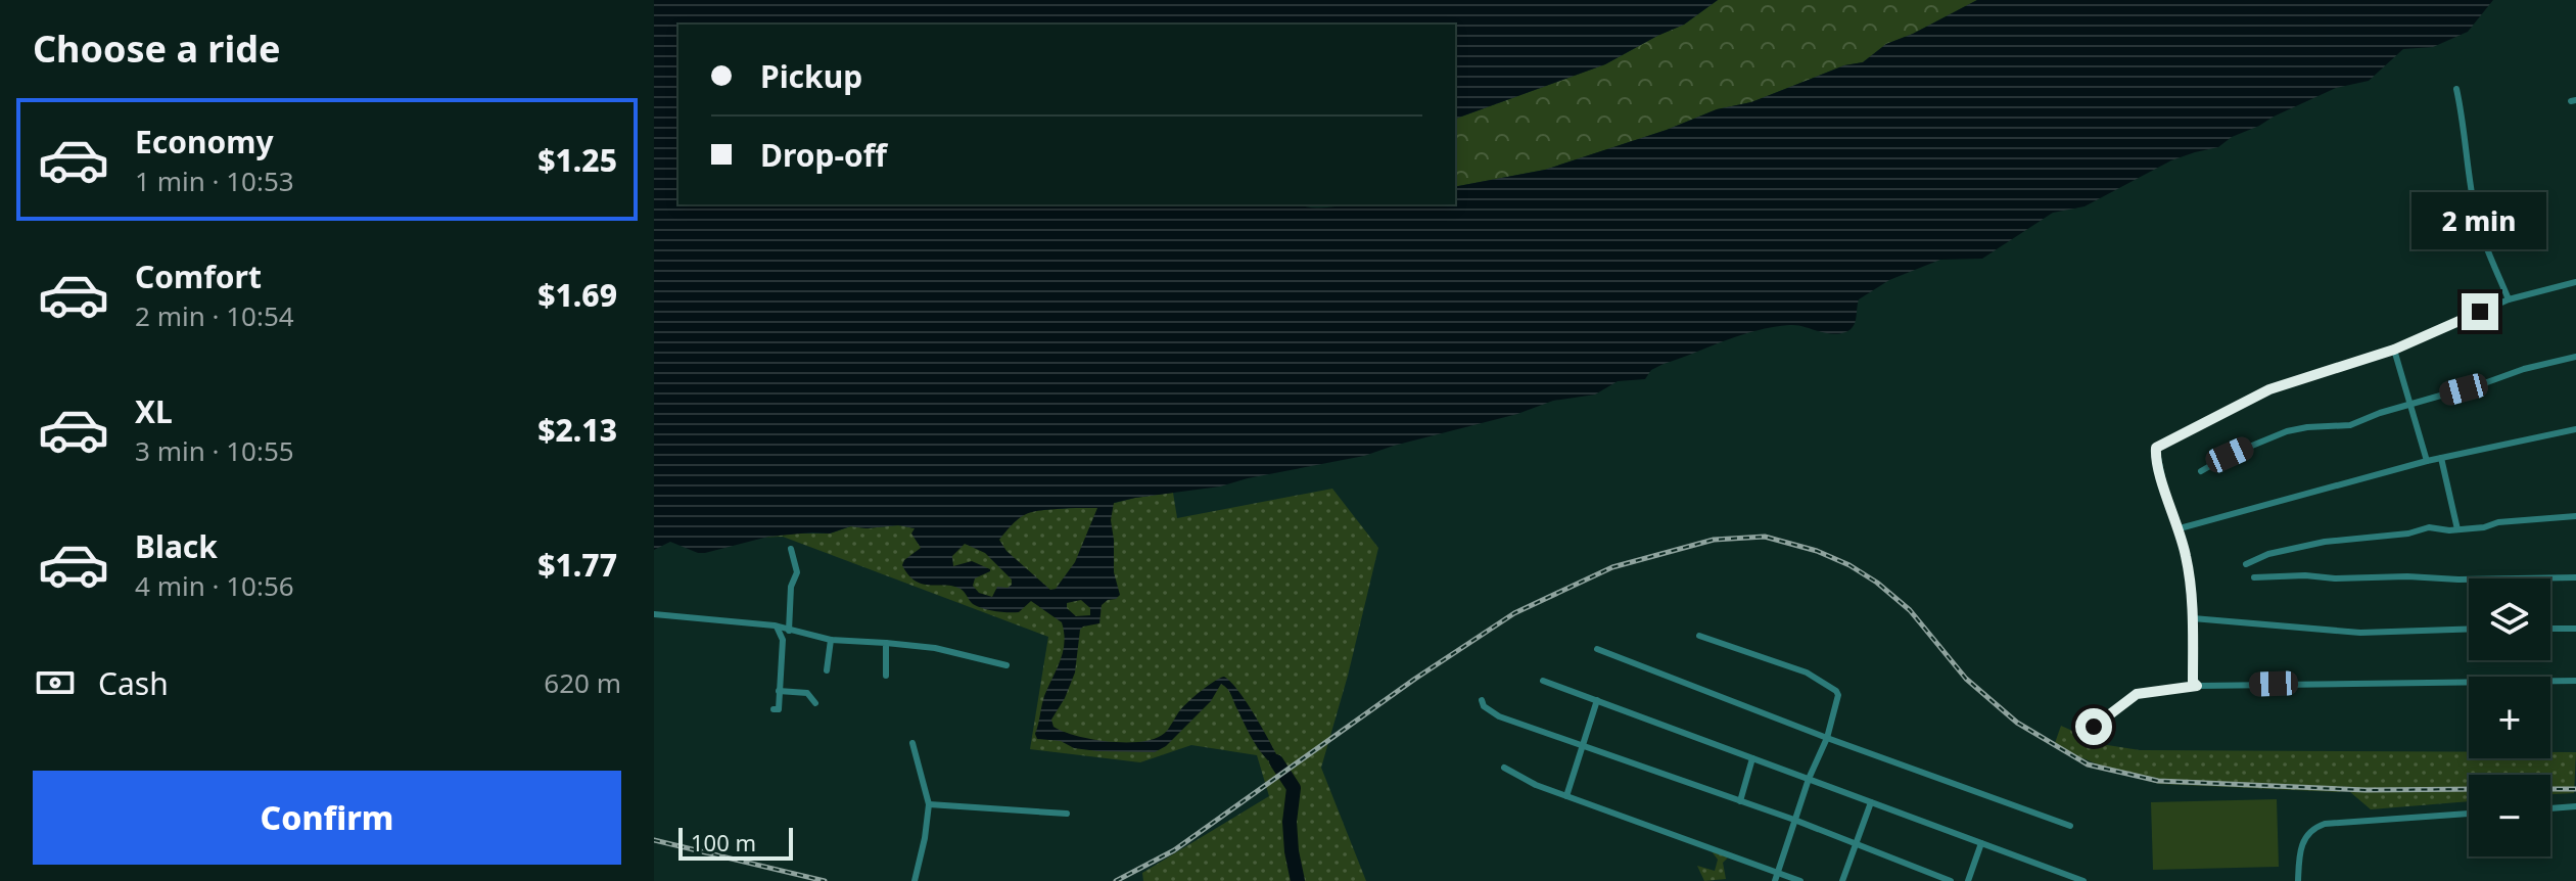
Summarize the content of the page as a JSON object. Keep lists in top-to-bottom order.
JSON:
{
  "scale_bar": "100 m",
  "page": {
    "heading": "Choose a ride",
    "banner": ["Pickup", "Drop-off"],
    "list": [
      {
        "name": "Economy",
        "note": "1 min · 10:53",
        "value": "$1.25"
      },
      {
        "name": "Comfort",
        "note": "2 min · 10:54",
        "value": "$1.69"
      },
      {
        "name": "XL",
        "note": "3 min · 10:55",
        "value": "$2.13"
      },
      {
        "name": "Black",
        "note": "4 min · 10:56",
        "value": "$1.77"
      }
    ],
    "bubble": "2 min",
    "map_buttons": ["+", "−"],
    "pay": ["Cash", "620 m"],
    "buttons": "Confirm",
    "scale": "100 m"
  }
}
